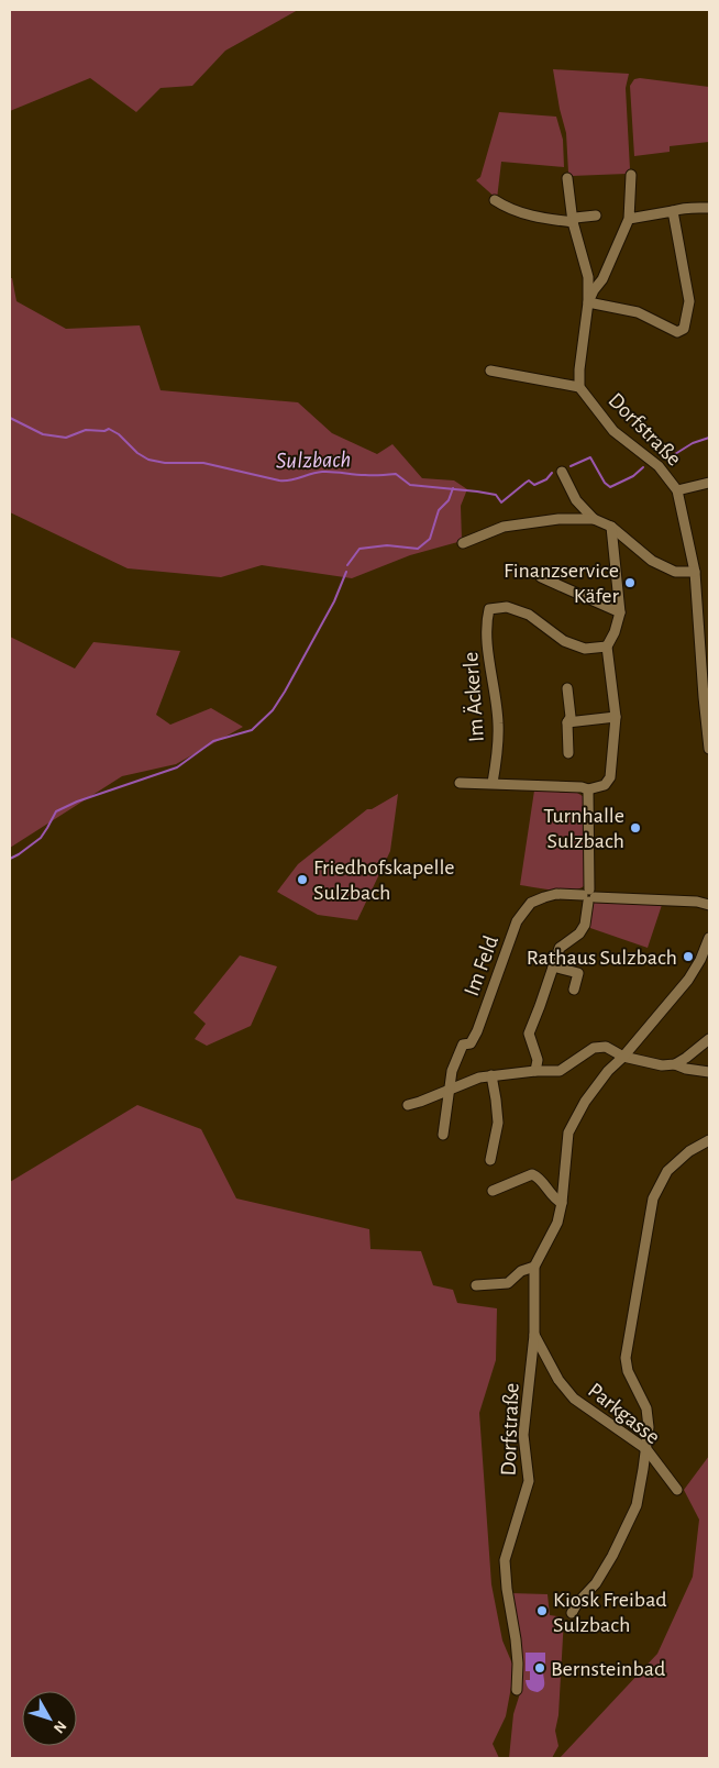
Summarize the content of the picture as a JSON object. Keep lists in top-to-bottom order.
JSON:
{
  "streets": {
    "street": [
      "Dorfstraße",
      "Im Äckerle",
      "Im Feld",
      "Parkgasse"
    ]
  },
  "crossings": [
    ["Dorfstraße", "Parkgasse"]
  ],
  "water": ["Sulzbach"],
  "places": [
    "Finanzservice Käfer",
    "Turnhalle Sulzbach",
    "Friedhofskapelle Sulzbach",
    "Rathaus Sulzbach",
    "Kiosk Freibad Sulzbach",
    "Bernsteinbad"
  ],
  "north": "bottom right"
}
